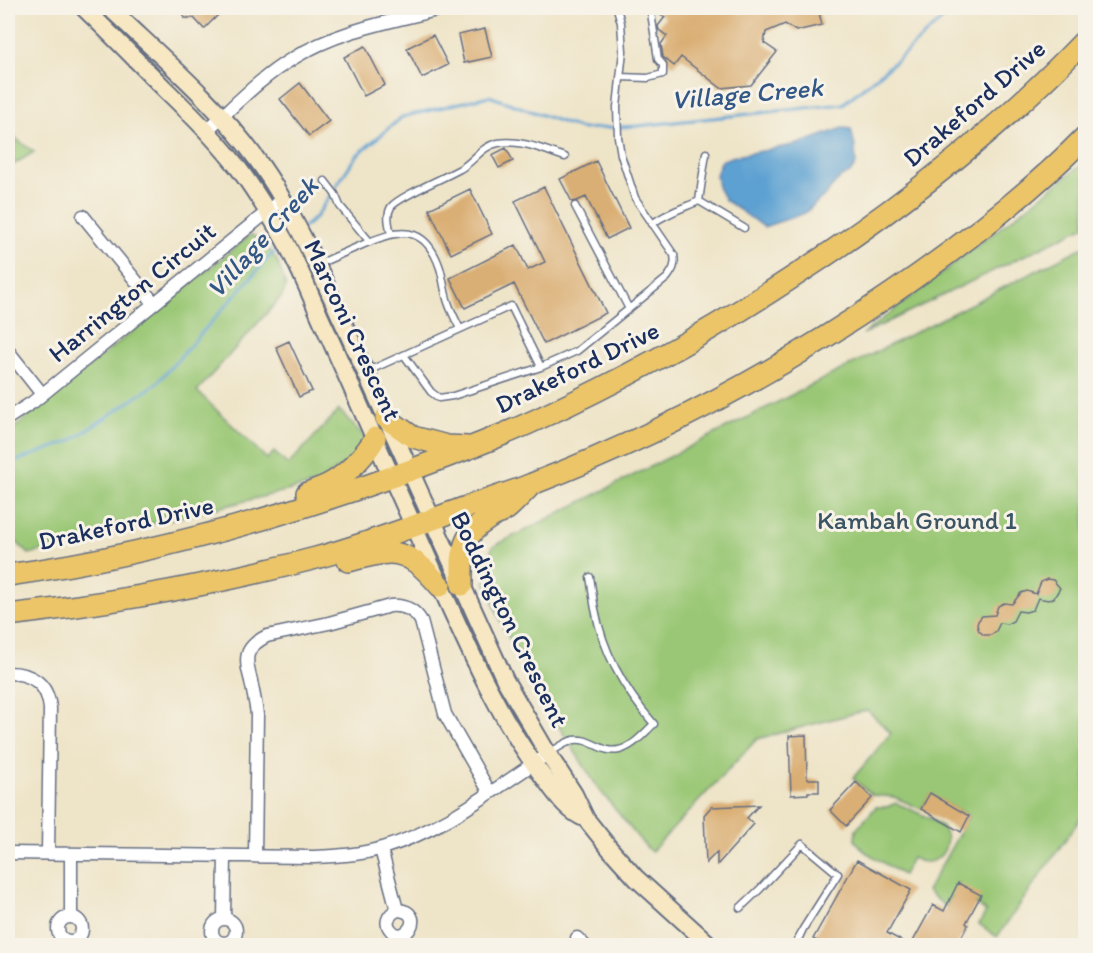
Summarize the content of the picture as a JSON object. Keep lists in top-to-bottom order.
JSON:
{
  "streets": {
    "highway": ["Drakeford Drive"],
    "street": ["Harrington Circuit", "Marconi Crescent", "Boddington Crescent"]
  },
  "crossings": [
    ["Drakeford Drive", "Marconi Crescent"],
    ["Drakeford Drive", "Boddington Crescent"],
    ["Harrington Circuit", "Marconi Crescent"],
    ["Marconi Crescent", "Boddington Crescent"]
  ],
  "water": ["Village Creek"],
  "parks": ["Kambah Ground 1"]
}
